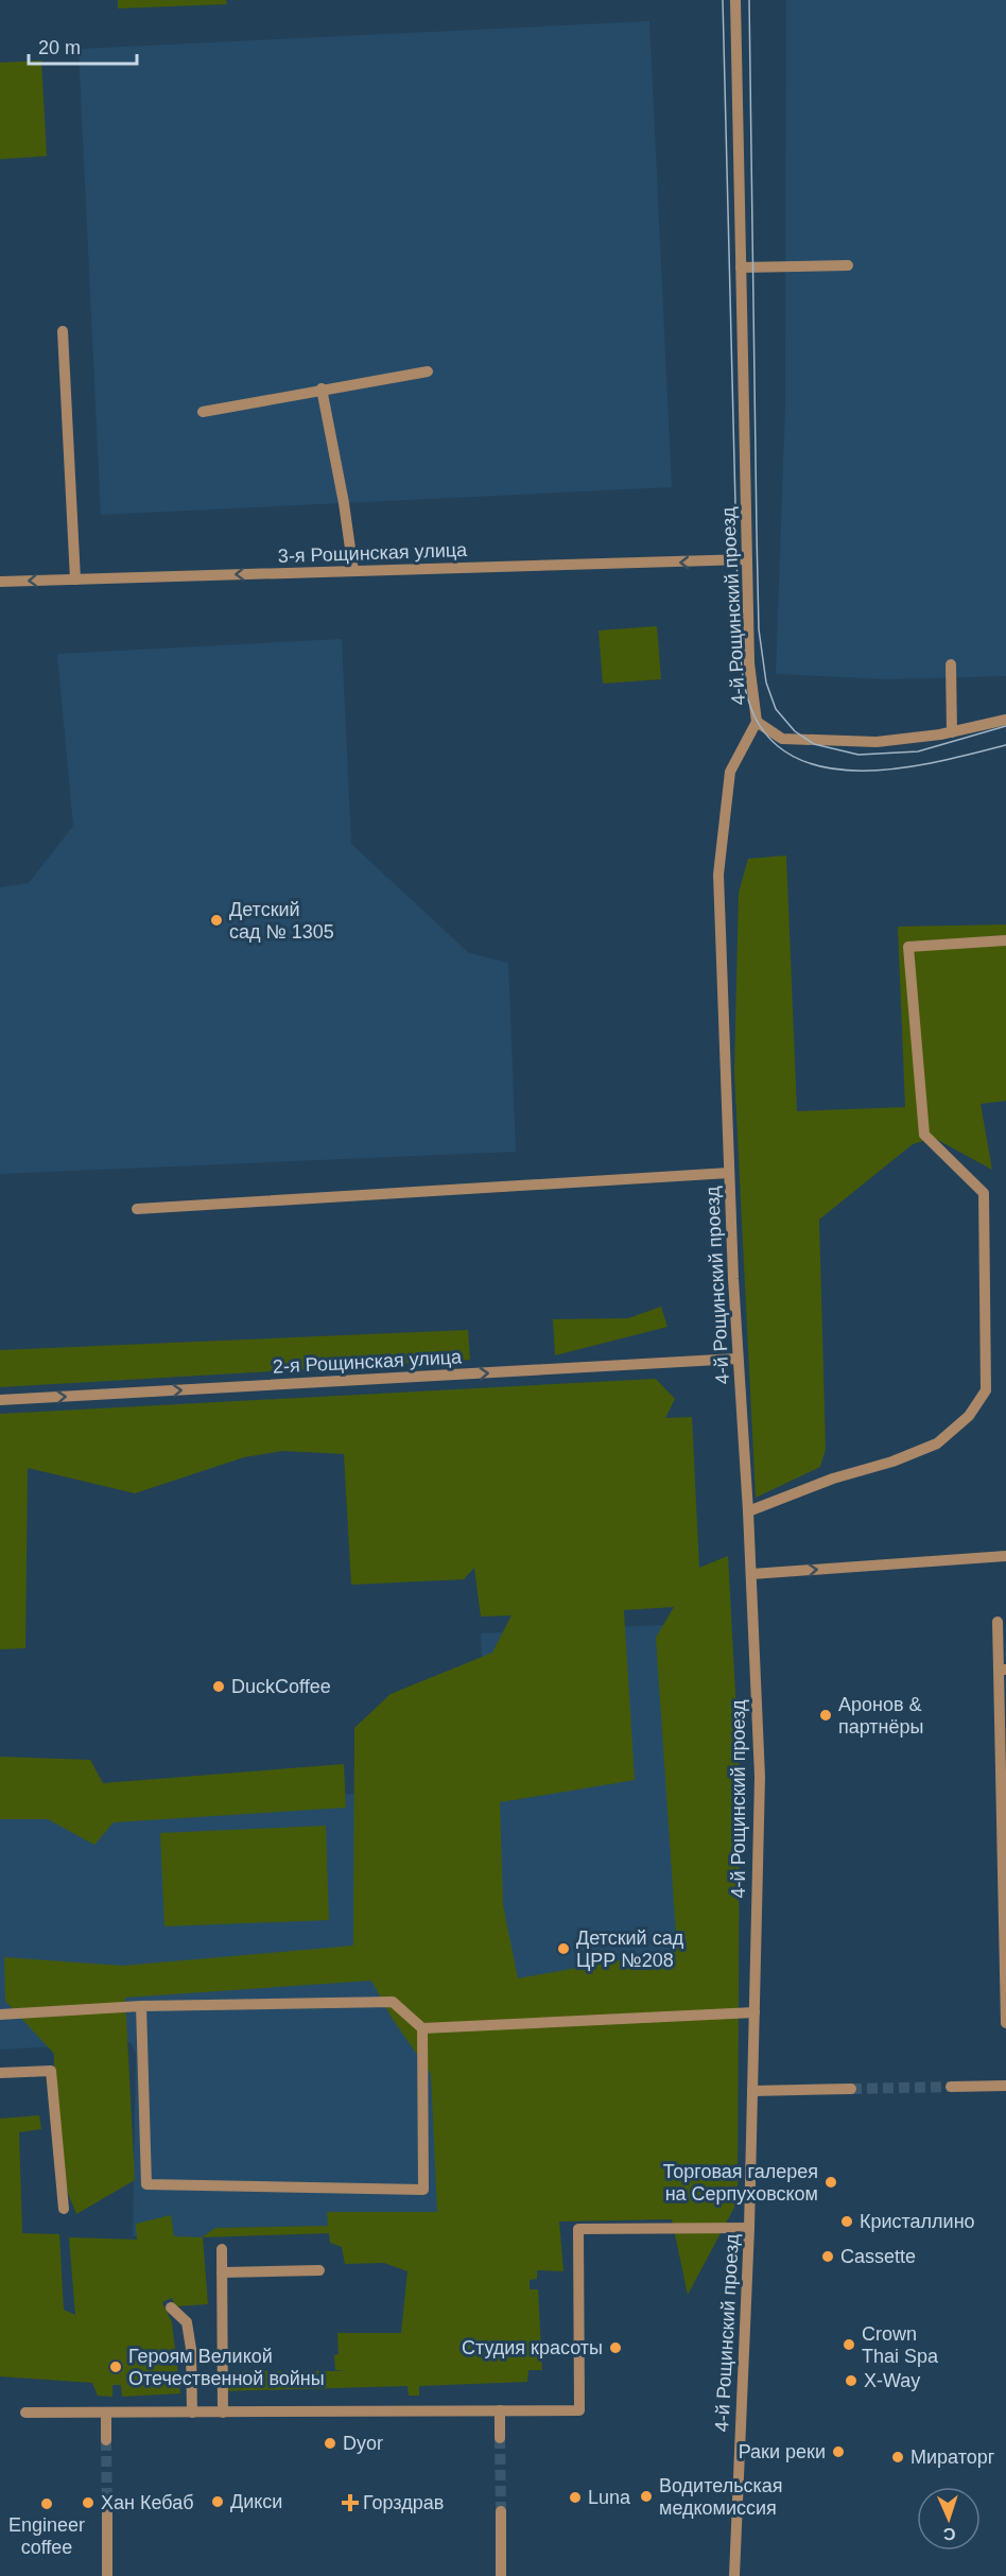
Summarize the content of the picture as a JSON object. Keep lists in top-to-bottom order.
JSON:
{
  "streets": {
    "street": ["3-я Рощинская улица", "4-й Рощинский проезд", "2-я Рощинская улица"]
  },
  "crossings": [
    ["3-я Рощинская улица", "4-й Рощинский проезд"],
    ["4-й Рощинский проезд", "2-я Рощинская улица"]
  ],
  "one_way": ["3-я Рощинская улица", "2-я Рощинская улица"],
  "places": {
    "other": [
      "Детский сад № 1305",
      "DuckCoffee",
      "Аронов & партнёры",
      "Детский сад ЦРР №208",
      "Торговая галерея на Серпуховском",
      "Кристаллино",
      "Cassette",
      "Crown Thai Spa",
      "Студия красоты",
      "Героям Великой Отечественной войны",
      "X-Way",
      "Dyor",
      "Раки реки",
      "Мираторг",
      "Водительская медкомиссия",
      "Luna",
      "Дикси",
      "Хан Кебаб",
      "Engineer coffee"
    ],
    "health": ["Горздрав"]
  },
  "scale_bar": "20 m",
  "north": "bottom"
}
